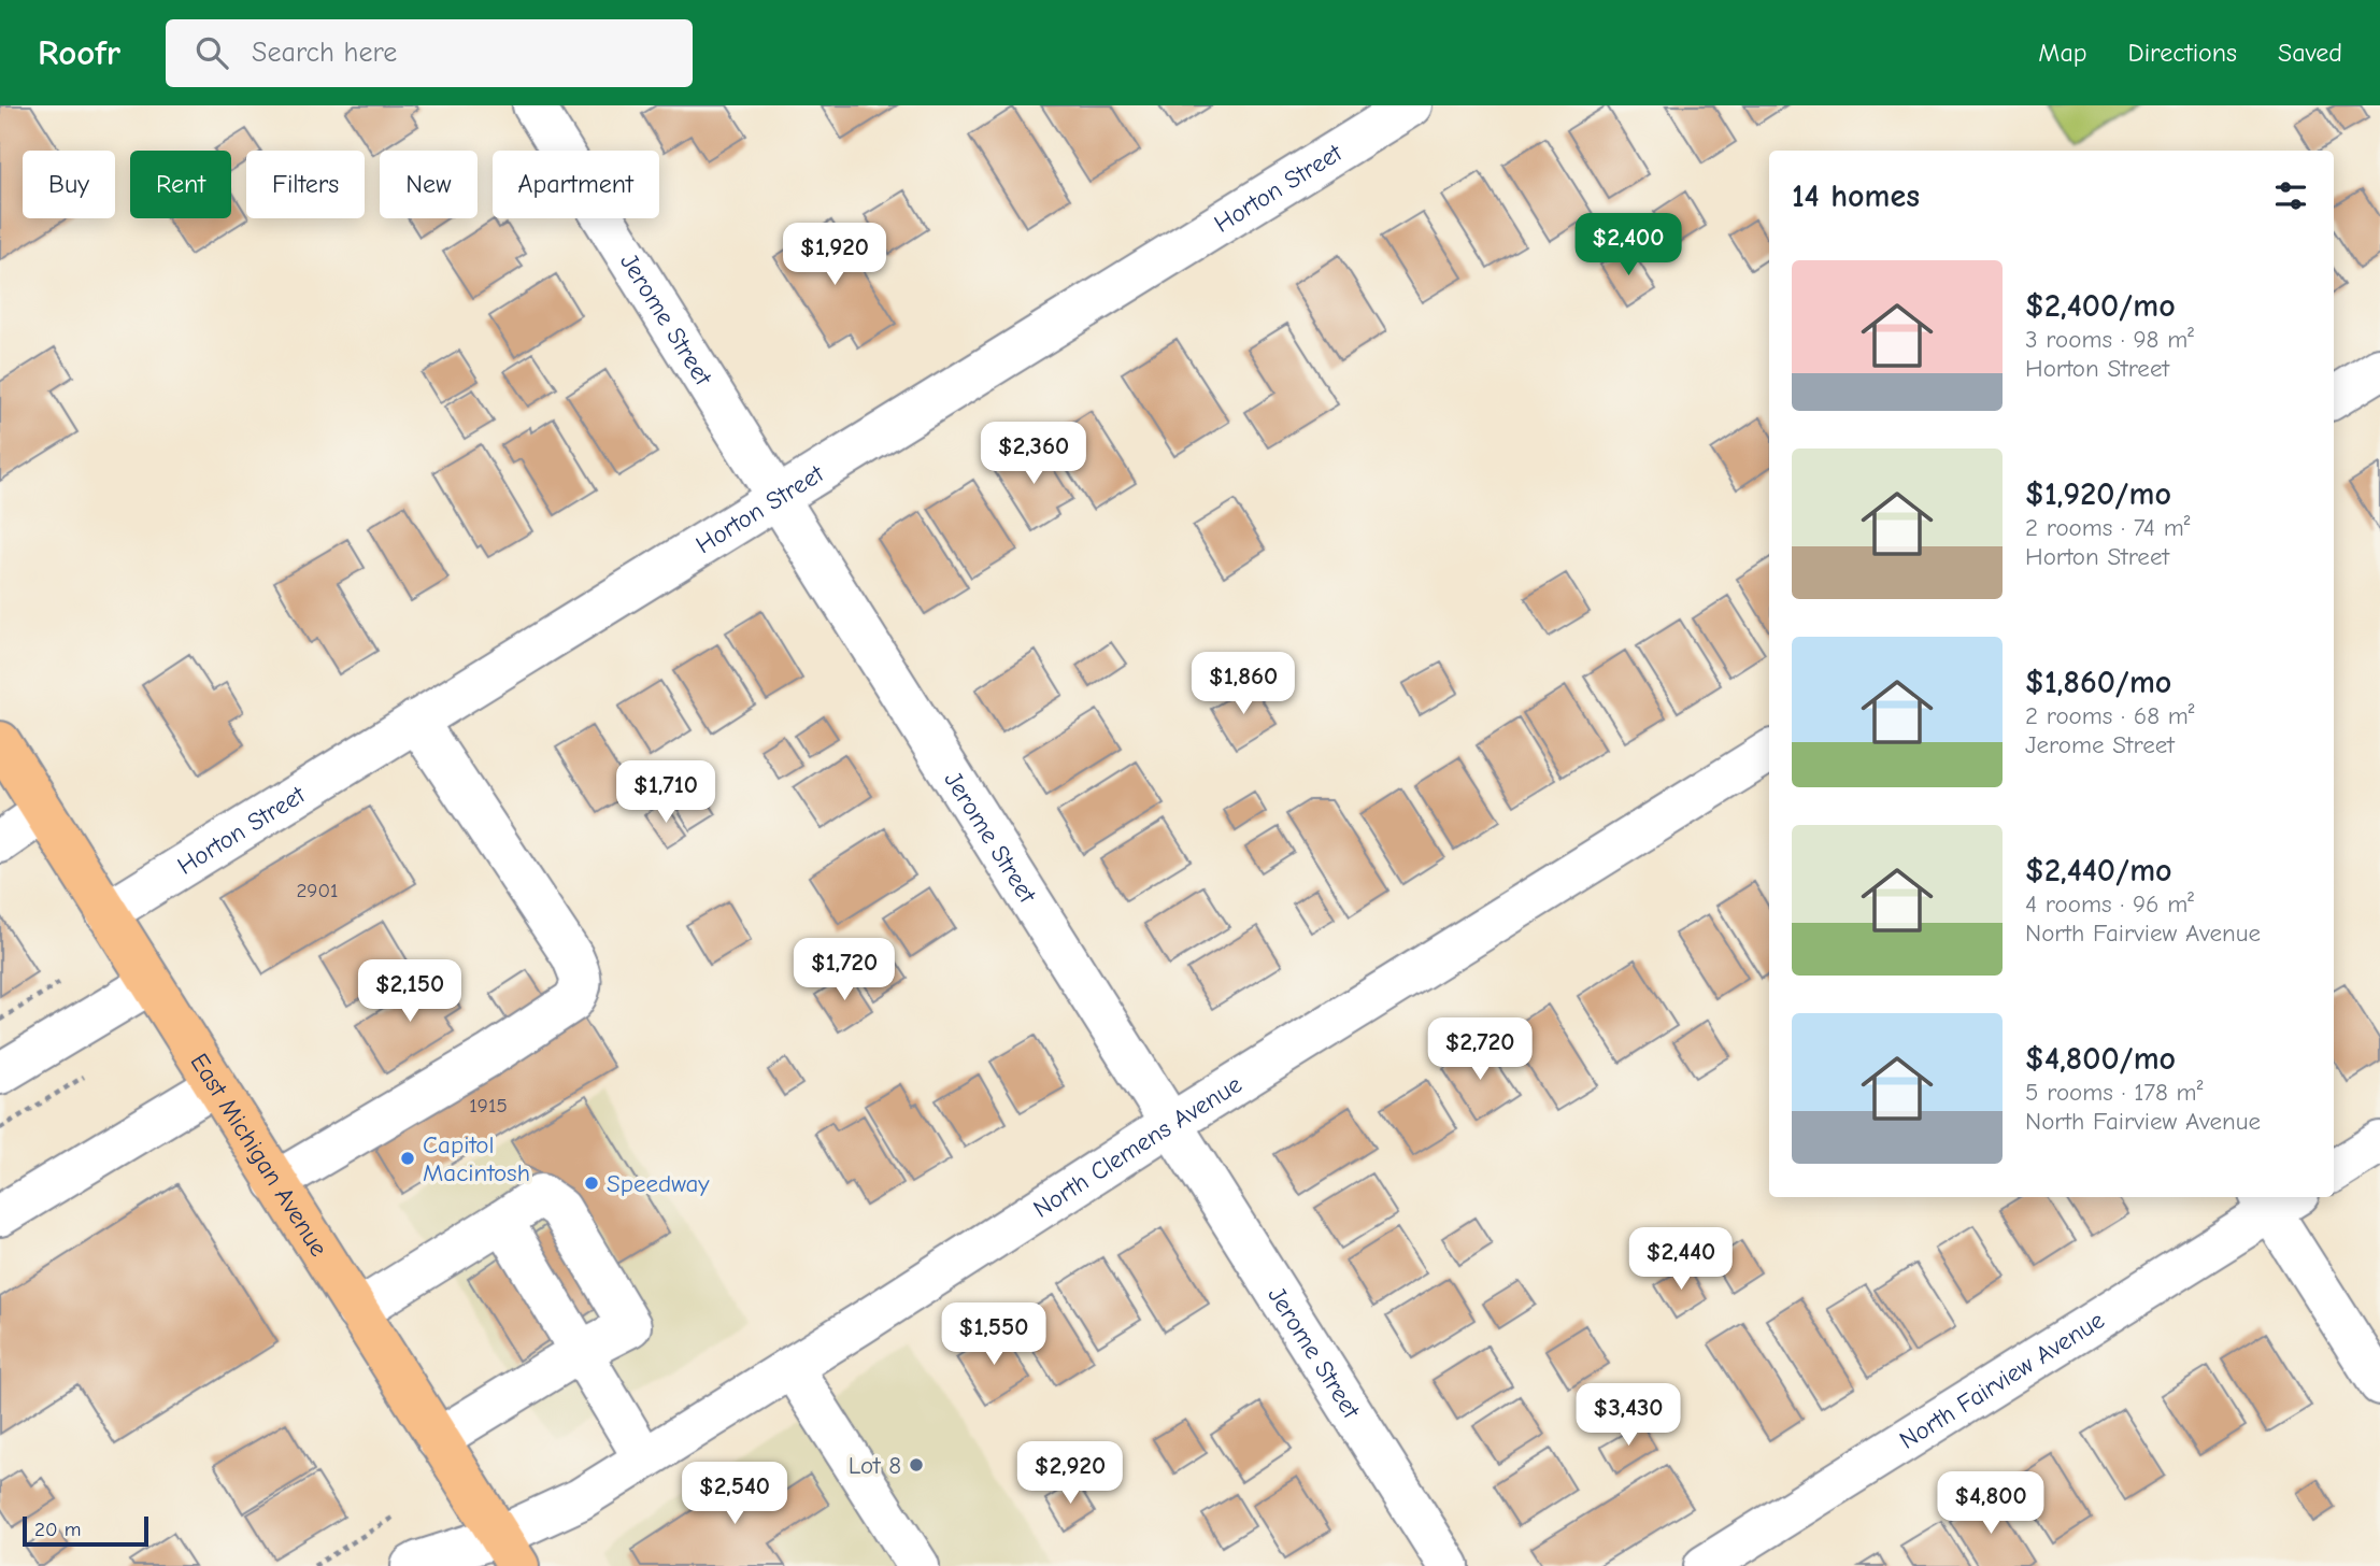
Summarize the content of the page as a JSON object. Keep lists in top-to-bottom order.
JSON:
{
  "streets": {
    "main road": ["East Michigan Avenue"],
    "street": [
      "Horton Street",
      "Jerome Street",
      "North Clemens Avenue",
      "North Fairview Avenue"
    ]
  },
  "crossings": [
    ["Horton Street", "Jerome Street"],
    ["Horton Street", "East Michigan Avenue"],
    ["Jerome Street", "North Clemens Avenue"],
    ["North Clemens Avenue", "East Michigan Avenue"]
  ],
  "places": ["Capitol Macintosh", "Speedway", "Lot 8"],
  "house_numbers": ["2901", "1915"],
  "scale_bar": "20 m",
  "page": {
    "header": "Roofr",
    "search": "Search here",
    "nav": ["Map", "Directions", "Saved"],
    "chip": [
      "Buy",
      "Rent",
      "Filters",
      "New",
      "Apartment"
    ],
    "heading": "14 homes",
    "price": [
      "$2,400",
      "$1,920",
      "$2,360",
      "$1,860",
      "$1,710",
      "$1,720",
      "$2,150",
      "$2,720",
      "$2,440",
      "$1,550",
      "$3,430",
      "$2,920",
      "$2,540",
      "$4,800"
    ],
    "list": [
      {
        "name": "$2,400/mo",
        "note": "3 rooms · 98 m² · Horton Street"
      },
      {
        "name": "$1,920/mo",
        "note": "2 rooms · 74 m² · Horton Street"
      },
      {
        "name": "$1,860/mo",
        "note": "2 rooms · 68 m² · Jerome Street"
      },
      {
        "name": "$2,440/mo",
        "note": "4 rooms · 96 m² · North Fairview Avenue"
      },
      {
        "name": "$4,800/mo",
        "note": "5 rooms · 178 m² · North Fairview Avenue"
      }
    ],
    "scale": "20 m"
  }
}
